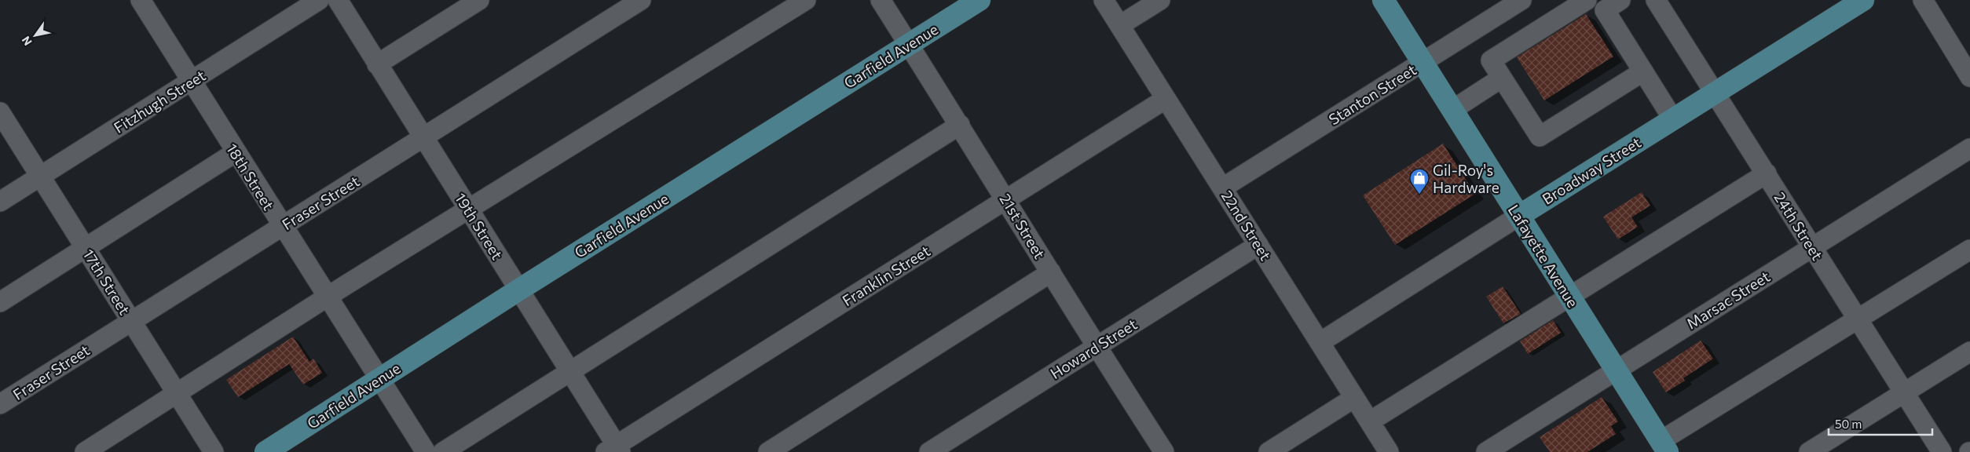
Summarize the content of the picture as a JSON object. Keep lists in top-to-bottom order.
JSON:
{
  "streets": {
    "main road": ["Garfield Avenue", "Broadway Street", "Lafayette Avenue"],
    "street": [
      "Stanton Street",
      "Fitzhugh Street",
      "18th Street",
      "Fraser Street",
      "22nd Street",
      "19th Street",
      "21st Street",
      "24th Street",
      "Franklin Street",
      "17th Street",
      "Marsac Street",
      "Howard Street"
    ]
  },
  "crossings": [
    ["Garfield Avenue", "18th Street"],
    ["Garfield Avenue", "19th Street"],
    ["Garfield Avenue", "21st Street"],
    ["Stanton Street", "22nd Street"],
    ["Stanton Street", "Lafayette Avenue"],
    ["Fitzhugh Street", "18th Street"],
    ["Fitzhugh Street", "17th Street"],
    ["Broadway Street", "22nd Street"],
    ["Broadway Street", "24th Street"],
    ["Broadway Street", "Lafayette Avenue"],
    ["18th Street", "Fraser Street"],
    ["Fraser Street", "19th Street"],
    ["Fraser Street", "17th Street"],
    ["22nd Street", "Franklin Street"],
    ["22nd Street", "Howard Street"],
    ["19th Street", "Franklin Street"],
    ["21st Street", "Franklin Street"],
    ["21st Street", "Howard Street"],
    ["24th Street", "Marsac Street"],
    ["Lafayette Avenue", "Marsac Street"]
  ],
  "places": {
    "shop": ["Gil-Roy's Hardware"]
  },
  "scale_bar": "50 m",
  "north": "bottom left"
}
